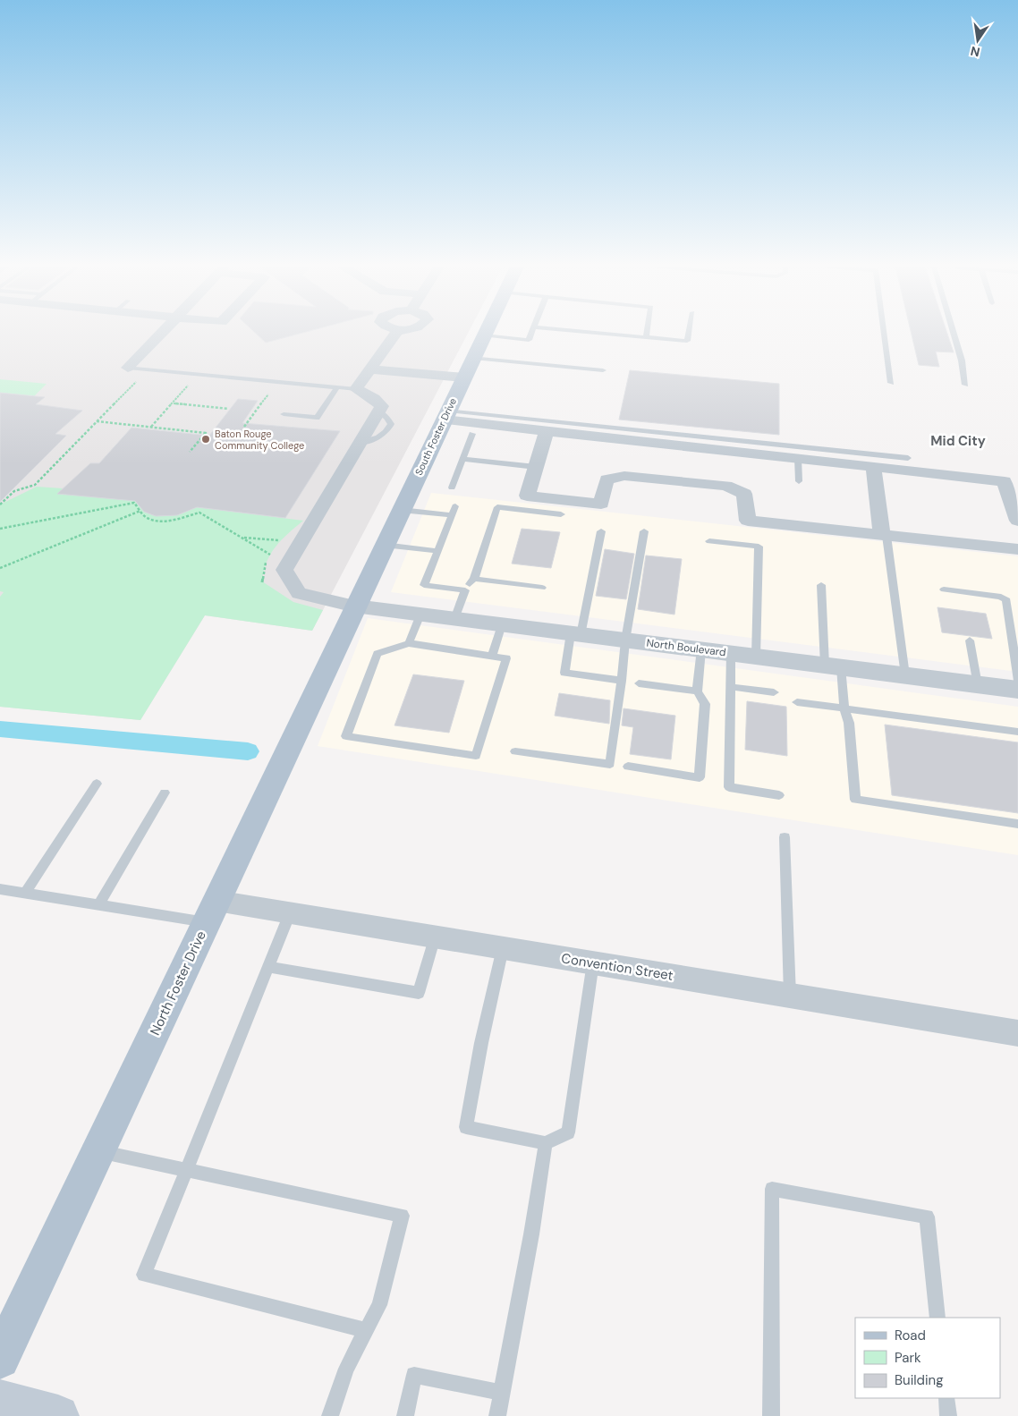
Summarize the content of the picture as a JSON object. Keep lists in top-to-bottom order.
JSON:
{
  "streets": {
    "main road": ["South Foster Drive", "North Foster Drive"],
    "street": ["North Boulevard", "Convention Street"]
  },
  "crossings": [
    ["South Foster Drive", "North Boulevard"],
    ["South Foster Drive", "North Foster Drive"],
    ["North Boulevard", "North Foster Drive"],
    ["Convention Street", "North Foster Drive"]
  ],
  "districts": ["Mid City"],
  "places": ["Baton Rouge Community College"],
  "legend": ["Road", "Park", "Building"],
  "north": "bottom"
}
